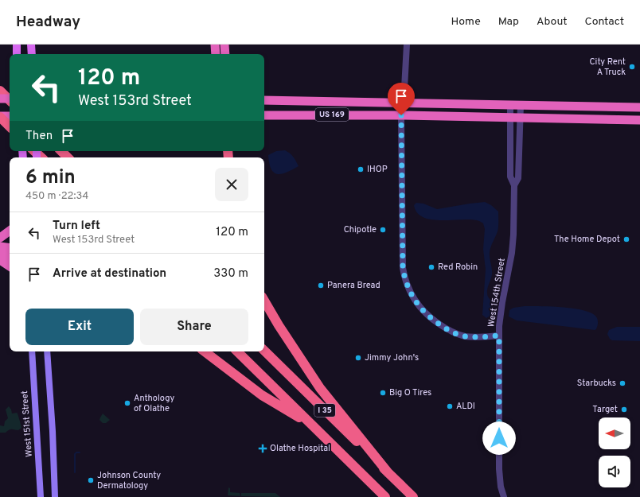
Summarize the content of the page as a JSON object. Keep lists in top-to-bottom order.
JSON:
{
  "streets": {
    "highway": ["US 169", "I 35"],
    "main road": ["West 151st Street"],
    "street": ["West 154th Street"]
  },
  "crossings": [
    ["US 169", "West 154th Street"]
  ],
  "places": {
    "other": [
      "City Rent A Truck",
      "IHOP",
      "Chipotle",
      "The Home Depot",
      "Red Robin",
      "Panera Bread",
      "Jimmy John's",
      "Starbucks",
      "Big O Tires",
      "Anthology of Olathe",
      "ALDI",
      "Target",
      "Johnson County Dermatology"
    ],
    "health": ["Olathe Hospital"]
  },
  "north": "left",
  "page": {
    "header": "Headway",
    "nav": [
      "Home",
      "Map",
      "About",
      "Contact"
    ],
    "turn": ["120 m", "West 153rd Street"],
    "then": "Then",
    "heading": ["6 min", "450 m · 22:34"],
    "list": [
      {
        "name": "Turn left",
        "note": "West 153rd Street",
        "value": "120 m"
      },
      {
        "name": "Arrive at destination",
        "value": "330 m"
      }
    ],
    "buttons": ["Exit", "Share"]
  }
}
